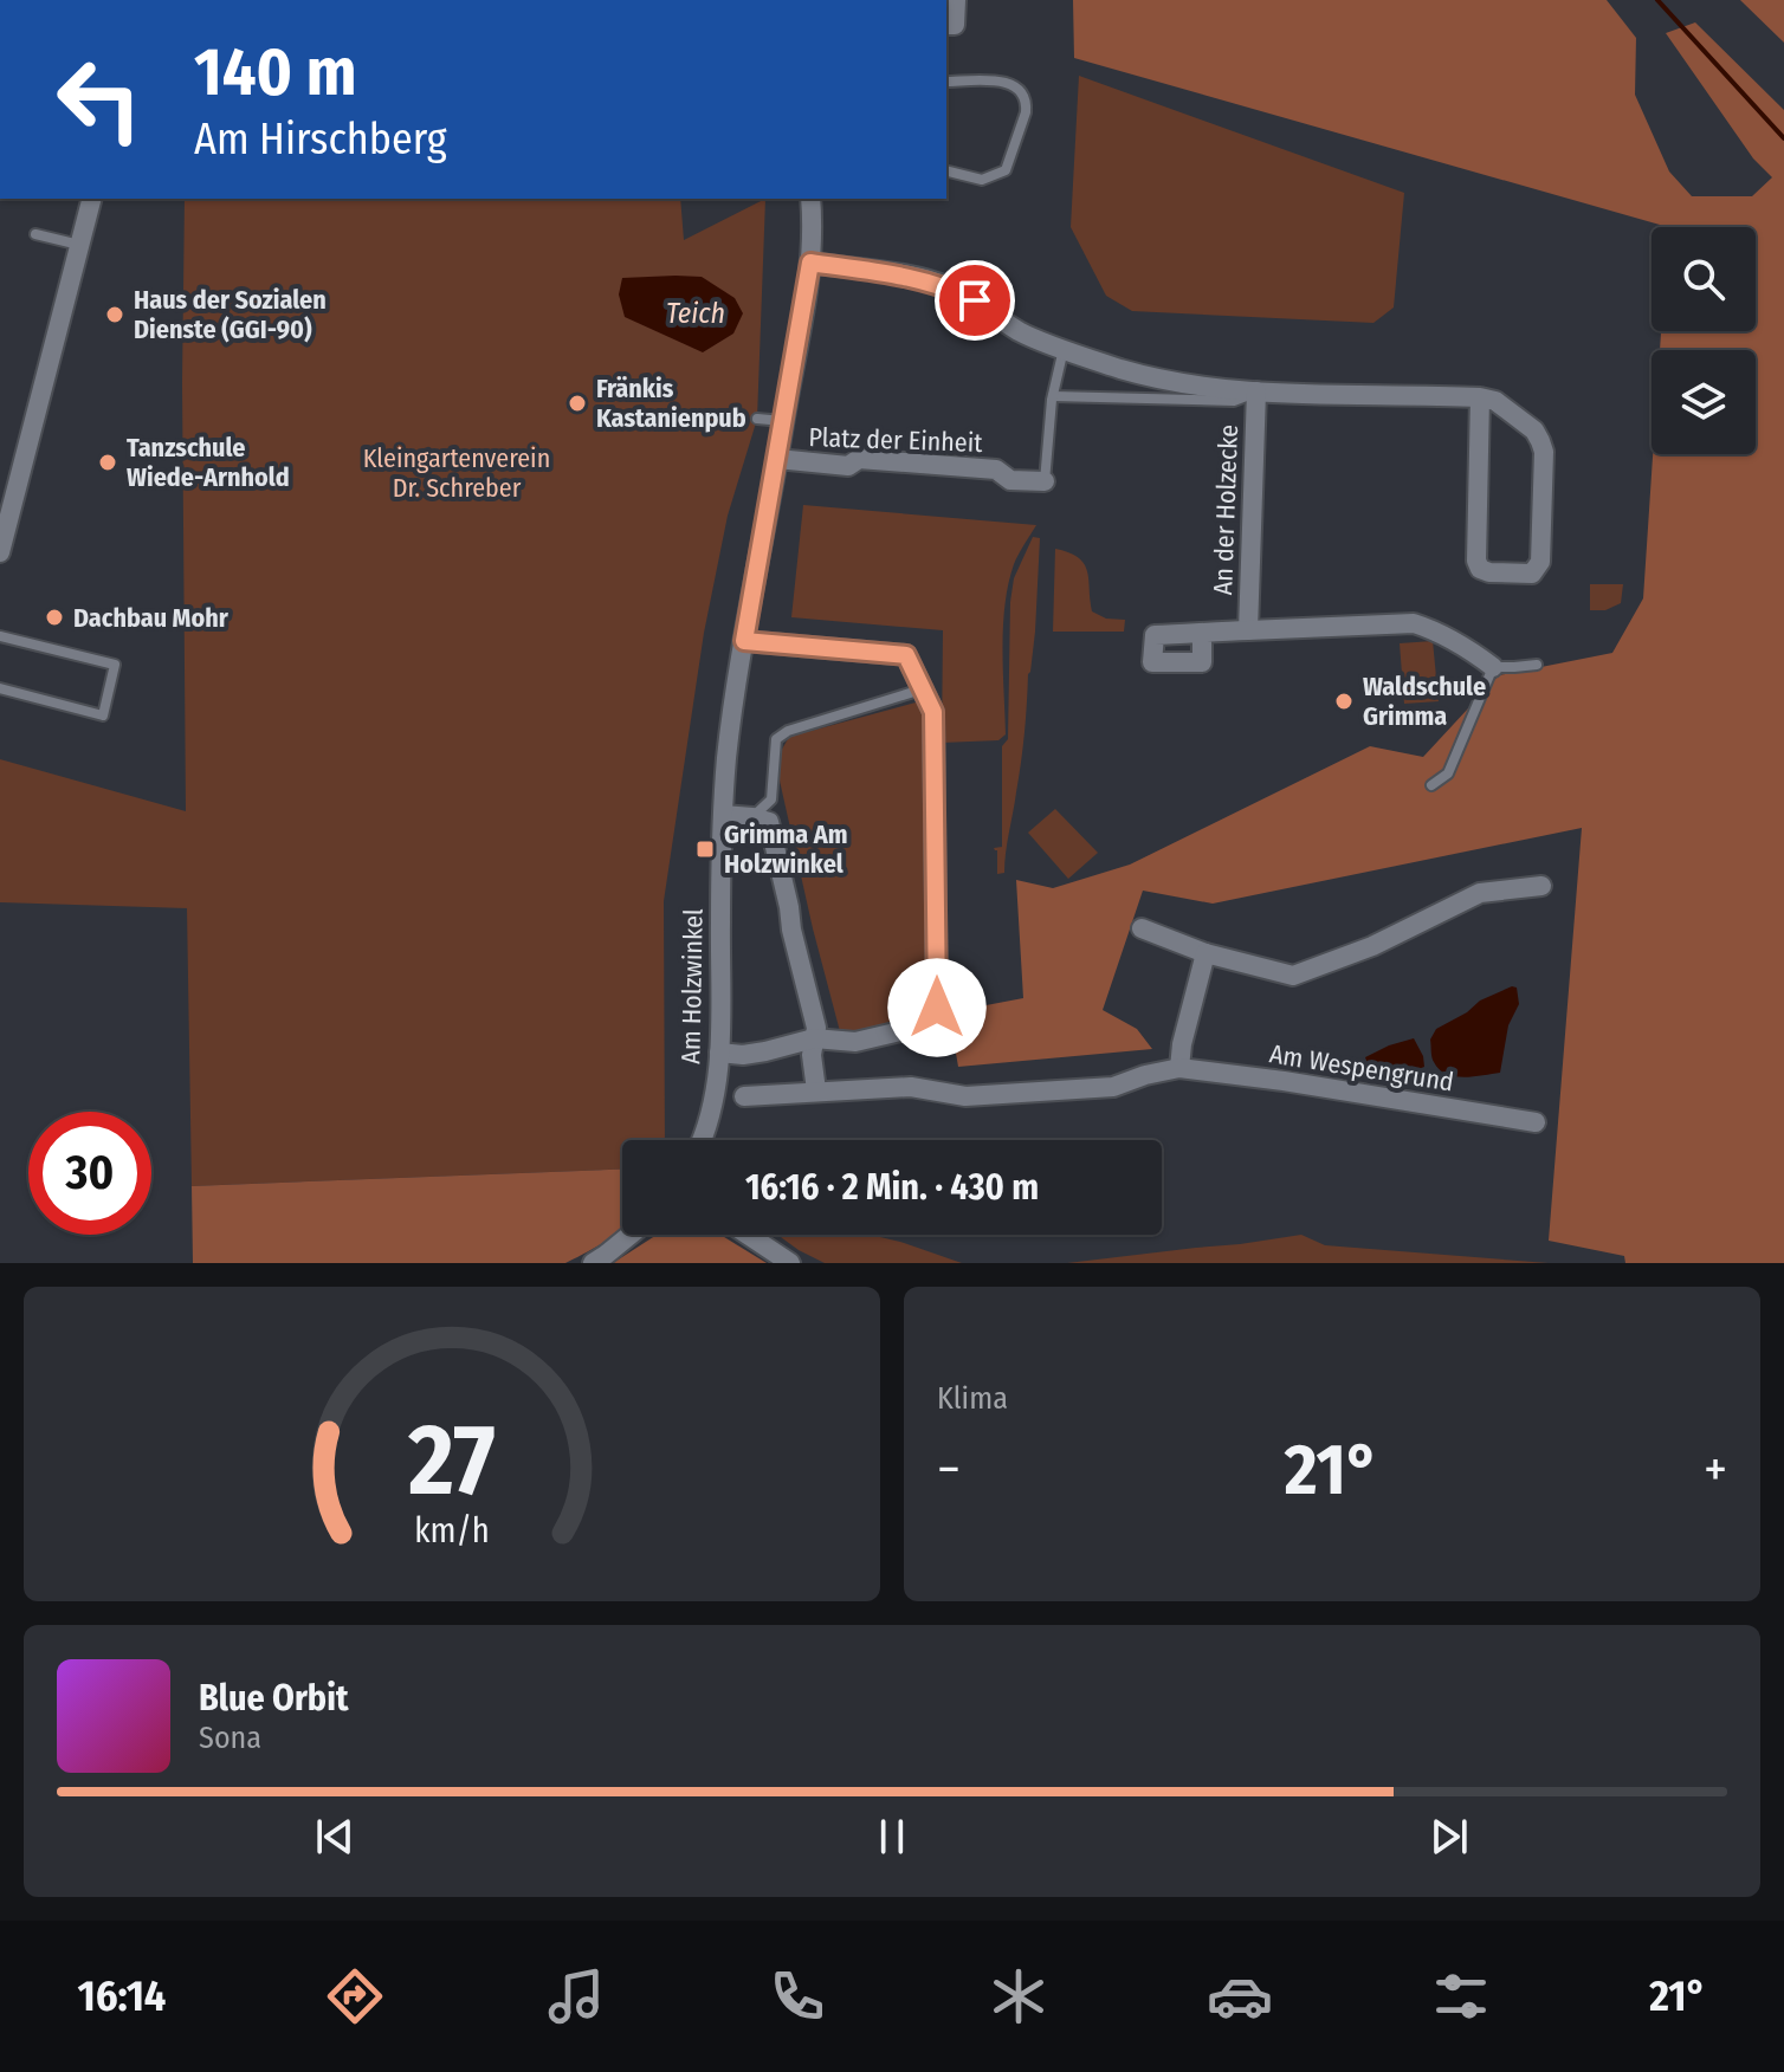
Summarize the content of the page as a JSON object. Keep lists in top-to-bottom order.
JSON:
{
  "streets": {
    "street": [
      "Platz der Einheit",
      "An der Holzecke",
      "Am Holzwinkel",
      "Am Wespengrund"
    ]
  },
  "crossings": [
    ["Platz der Einheit", "An der Holzecke"],
    ["Platz der Einheit", "Am Holzwinkel"],
    ["An der Holzecke", "Am Holzwinkel"]
  ],
  "water": ["Teich"],
  "parks": ["Kleingartenverein Dr. Schreber"],
  "places": {
    "other": [
      "Haus der Sozialen Dienste (GGI-90)",
      "Fränkis Kastanienpub",
      "Tanzschule Wiede-Arnhold",
      "Dachbau Mohr",
      "Waldschule Grimma"
    ],
    "transit": ["Grimma Am Holzwinkel"]
  },
  "page": {
    "turn": ["140 m", "Am Hirschberg"],
    "limit": "30",
    "trip": "16:16 · 2 Min. · 430 m",
    "tile": "Klima",
    "heat": ["−", "21°", "+"],
    "song": ["Blue Orbit", "Sona"],
    "tabs": ["16:14", "21°"],
    "gauge": ["27", "km/h"]
  }
}
